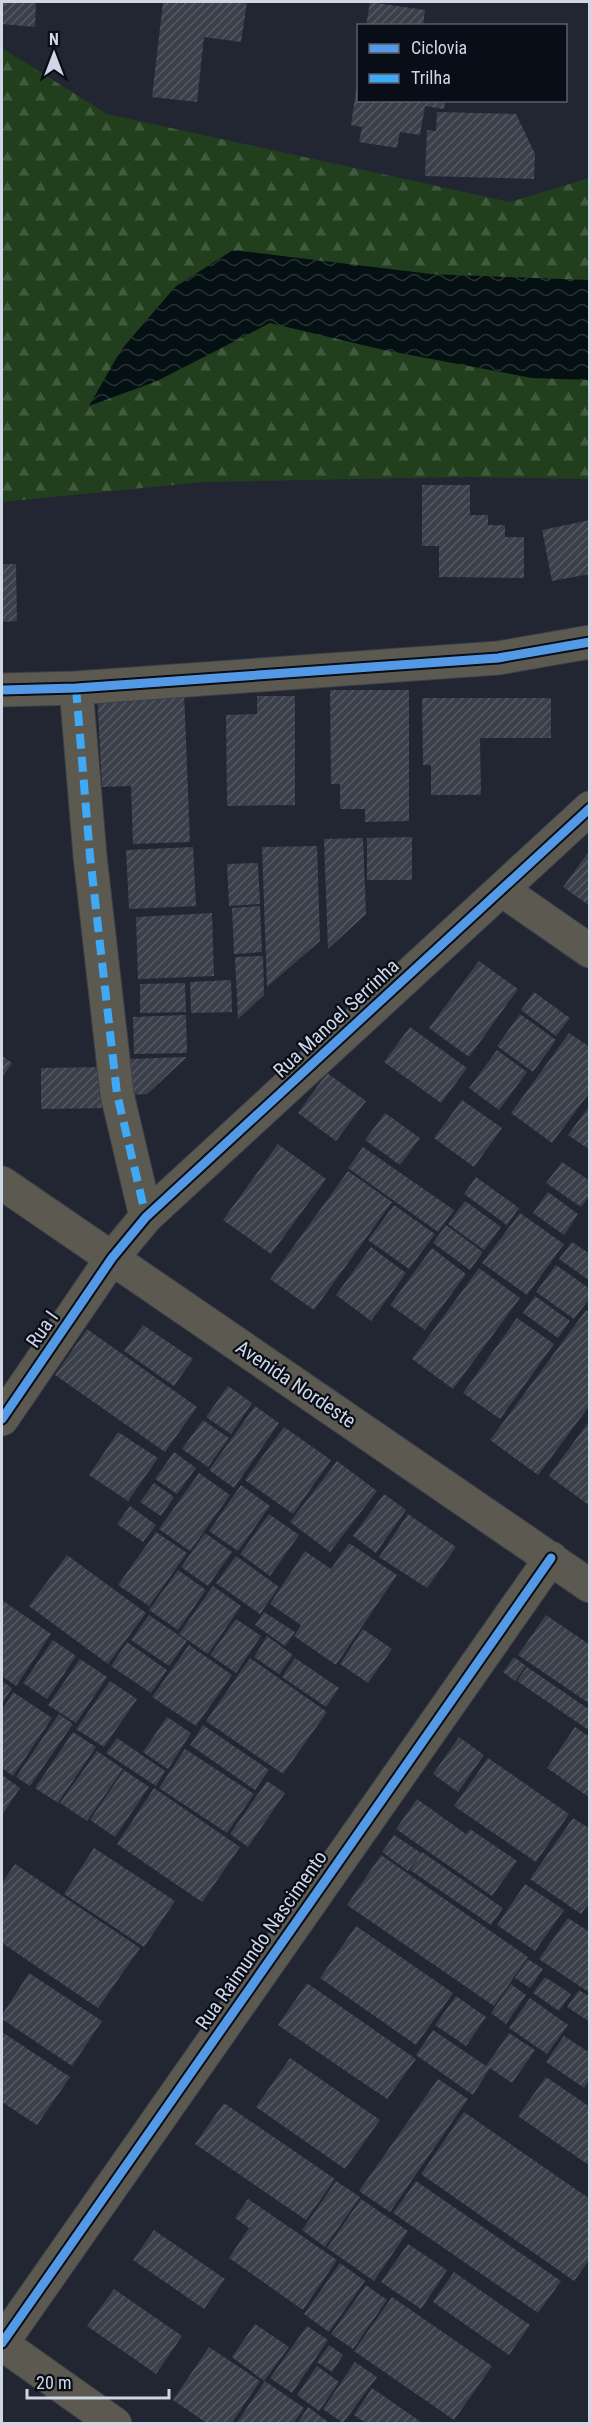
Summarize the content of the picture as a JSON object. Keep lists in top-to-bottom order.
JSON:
{
  "streets": {
    "street": [
      "Rua Manoel Serrinha",
      "Rua I",
      "Avenida Nordeste",
      "Rua Raimundo Nascimento"
    ]
  },
  "crossings": [
    ["Rua Manoel Serrinha", "Rua I"],
    ["Rua Manoel Serrinha", "Avenida Nordeste"],
    ["Rua I", "Avenida Nordeste"],
    ["Avenida Nordeste", "Rua Raimundo Nascimento"]
  ],
  "legend": ["Ciclovia", "Trilha"],
  "scale_bar": "20 m",
  "north": "top"
}
